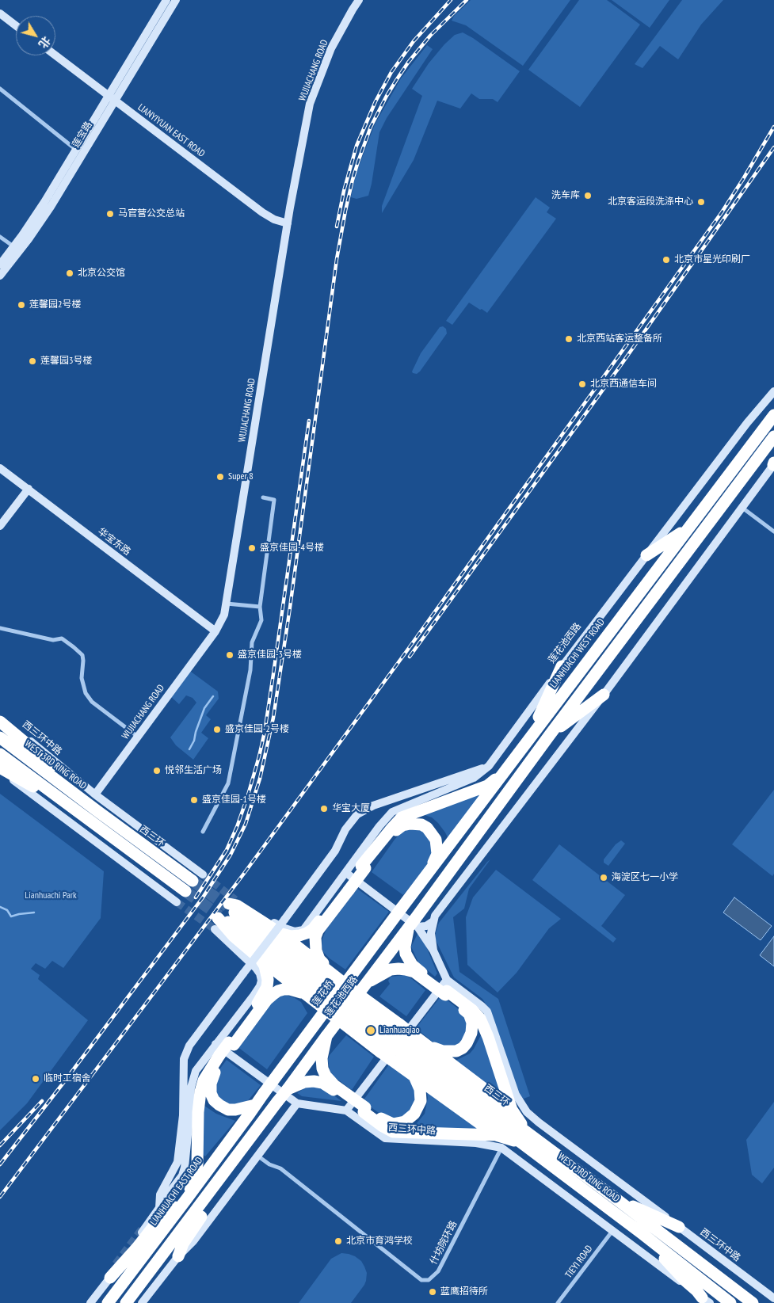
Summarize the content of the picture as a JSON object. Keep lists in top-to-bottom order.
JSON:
{
  "streets": {
    "highway": [
      "莲花池西路",
      "LIANHUACHI WEST ROAD",
      "WEST 3RD RING ROAD",
      "西三环",
      "莲花桥",
      "LIANHUACHI EAST ROAD"
    ],
    "street": [
      "WUJIACHANG ROAD",
      "LIANYIYUAN EAST ROAD",
      "莲宝路",
      "华宝东路",
      "西三环中路",
      "什坊院环路",
      "TIEYI ROAD"
    ]
  },
  "crossings": [
    ["WUJIACHANG ROAD", "LIANYIYUAN EAST ROAD"],
    ["WUJIACHANG ROAD", "华宝东路"],
    ["WUJIACHANG ROAD", "西三环中路"],
    ["LIANYIYUAN EAST ROAD", "莲宝路"],
    ["莲花池西路", "西三环中路"],
    ["LIANHUACHI WEST ROAD", "莲花桥"],
    ["西三环中路", "西三环"],
    ["西三环中路", "什坊院环路"],
    ["西三环中路", "TIEYI ROAD"],
    ["WEST 3RD RING ROAD", "西三环"],
    ["莲花桥", "LIANHUACHI EAST ROAD"]
  ],
  "parks": ["Lianhuachi Park"],
  "places": [
    "洗车库",
    "北京客运段洗涤中心",
    "马官营公交总站",
    "北京市星光印刷厂",
    "北京公交馆",
    "莲馨园2号楼",
    "北京西站客运整备所",
    "莲馨园3号楼",
    "北京西通信车间",
    "Super 8",
    "盛京佳园-4号楼",
    "盛京佳园-3号楼",
    "盛京佳园-2号楼",
    "悦邻生活广场",
    "盛京佳园-1号楼",
    "华宝大厦",
    "海淀区七一小学",
    "Lianhuaqiao",
    "临时工宿舍",
    "北京市育鸿学校",
    "蓝鹰招待所"
  ],
  "north": "bottom right"
}
